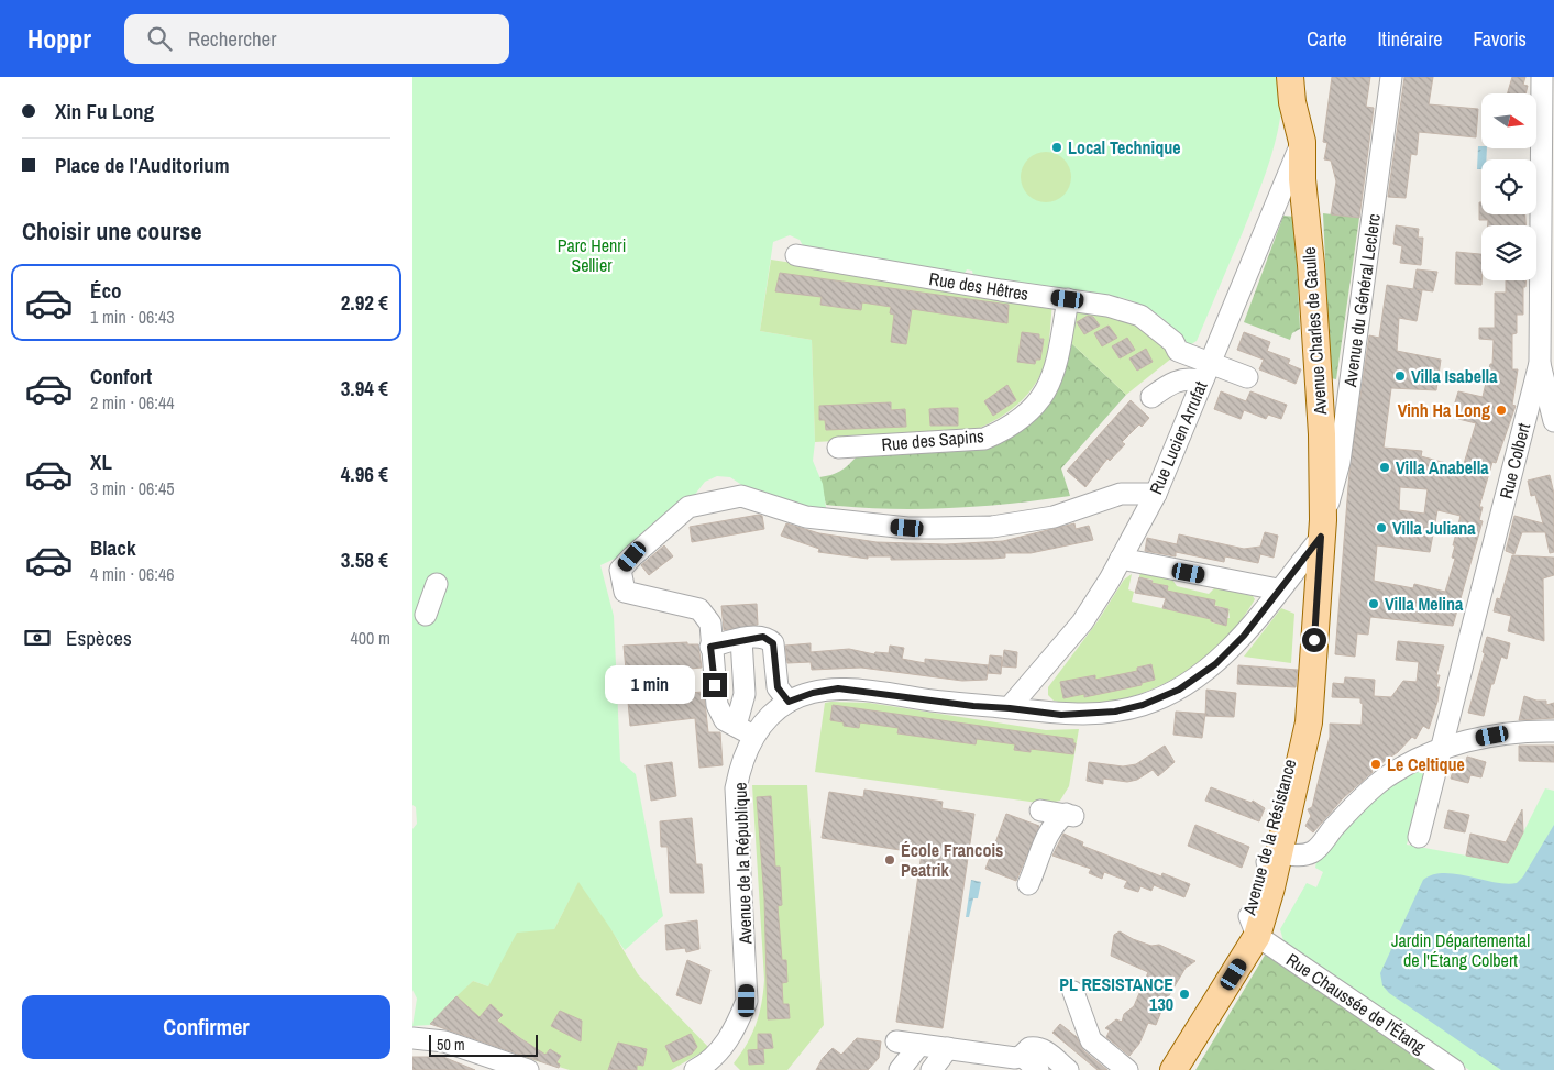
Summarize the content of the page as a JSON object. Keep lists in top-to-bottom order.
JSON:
{
  "streets": {
    "main road": ["Avenue Charles de Gaulle", "Avenue de la Résistance"],
    "street": [
      "Rue des Hêtres",
      "Avenue du Général Leclerc",
      "Rue Lucien Arrufat",
      "Rue des Sapins",
      "Rue Colbert",
      "Avenue de la République",
      "Rue Chaussée de l'Étang"
    ]
  },
  "crossings": [
    ["Rue des Hêtres", "Rue Lucien Arrufat"],
    ["Rue des Hêtres", "Rue des Sapins"],
    ["Avenue du Général Leclerc", "Avenue Charles de Gaulle"],
    ["Avenue du Général Leclerc", "Avenue de la Résistance"],
    ["Avenue du Général Leclerc", "Avenue de la République"],
    ["Avenue Charles de Gaulle", "Rue Lucien Arrufat"],
    ["Avenue Charles de Gaulle", "Avenue de la Résistance"],
    ["Avenue Charles de Gaulle", "Avenue de la République"],
    ["Rue Lucien Arrufat", "Avenue de la République"],
    ["Avenue de la Résistance", "Avenue de la République"],
    ["Avenue de la Résistance", "Rue Chaussée de l'Étang"]
  ],
  "parks": ["Parc Henri Sellier", "Jardin Départemental de l'Étang Colbert"],
  "places": [
    "Local Technique",
    "Villa Isabella",
    "Vinh Ha Long",
    "Villa Anabella",
    "Villa Juliana",
    "Villa Melina",
    "Le Celtique",
    "École Francois Peatrik",
    "PL RESISTANCE 130"
  ],
  "scale_bar": "50 m",
  "north": "right",
  "page": {
    "header": "Hoppr",
    "search": "Rechercher",
    "nav": ["Carte", "Itinéraire", "Favoris"],
    "banner": ["Xin Fu Long", "Place de l'Auditorium"],
    "heading": "Choisir une course",
    "list": [
      {
        "name": "Éco",
        "note": "1 min · 06:43",
        "value": "2.92 €"
      },
      {
        "name": "Confort",
        "note": "2 min · 06:44",
        "value": "3.94 €"
      },
      {
        "name": "XL",
        "note": "3 min · 06:45",
        "value": "4.96 €"
      },
      {
        "name": "Black",
        "note": "4 min · 06:46",
        "value": "3.58 €"
      }
    ],
    "pay": ["Espèces", "400 m"],
    "bubble": "1 min",
    "buttons": "Confirmer",
    "scale": "50 m"
  }
}
